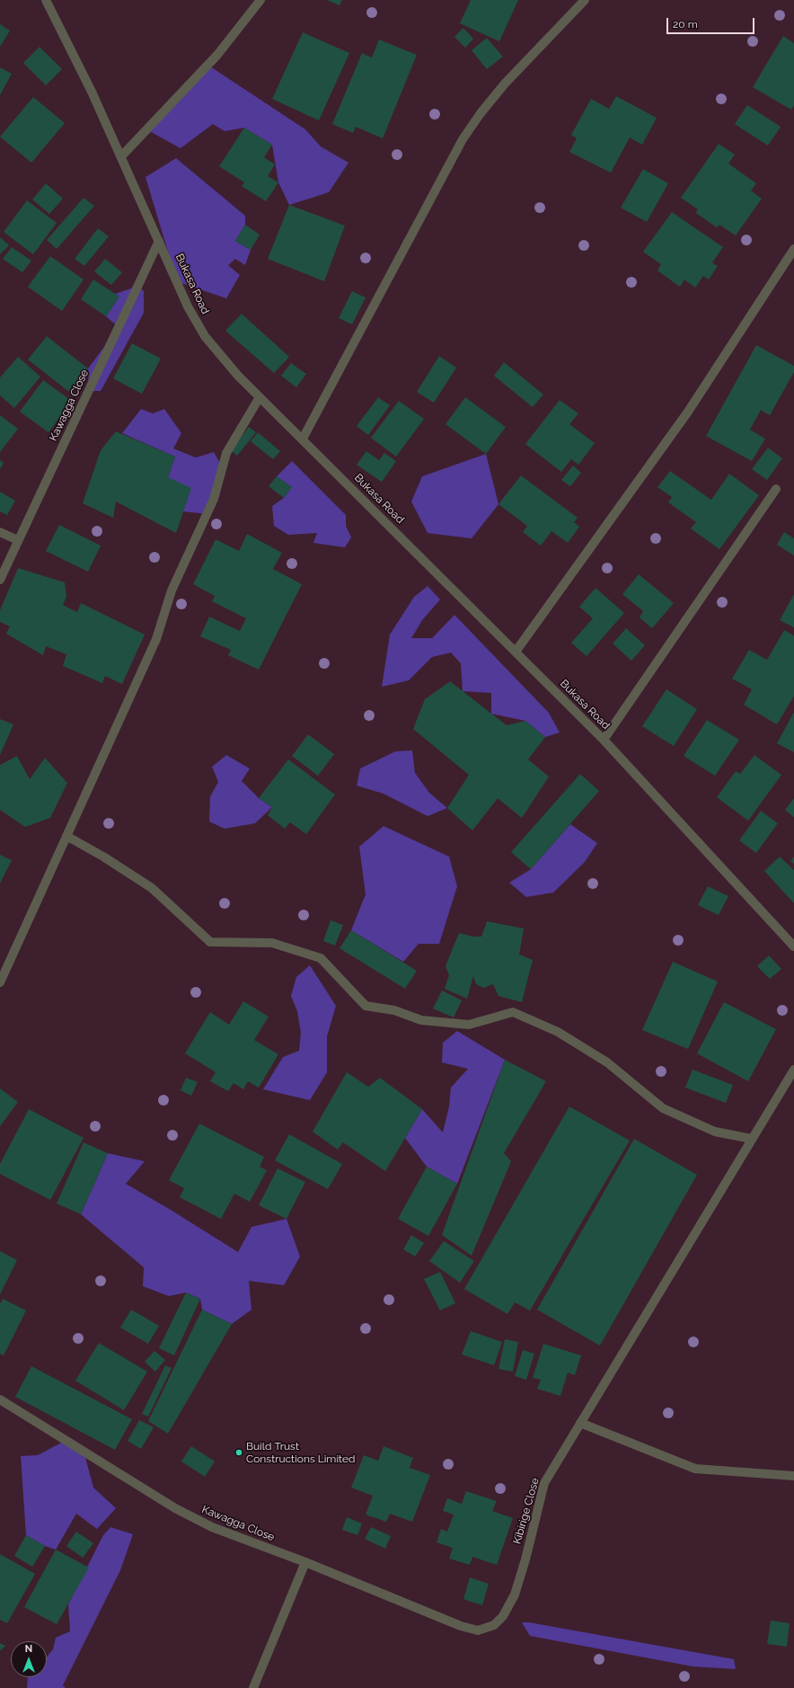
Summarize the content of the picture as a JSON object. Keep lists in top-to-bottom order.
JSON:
{
  "streets": {
    "street": ["Bukasa Road", "Kawagga Close", "Kibirige Close"]
  },
  "crossings": [
    ["Bukasa Road", "Kawagga Close"],
    ["Kawagga Close", "Kibirige Close"]
  ],
  "places": ["Build Trust Constructions Limited"],
  "scale_bar": "20 m",
  "north": "top"
}
